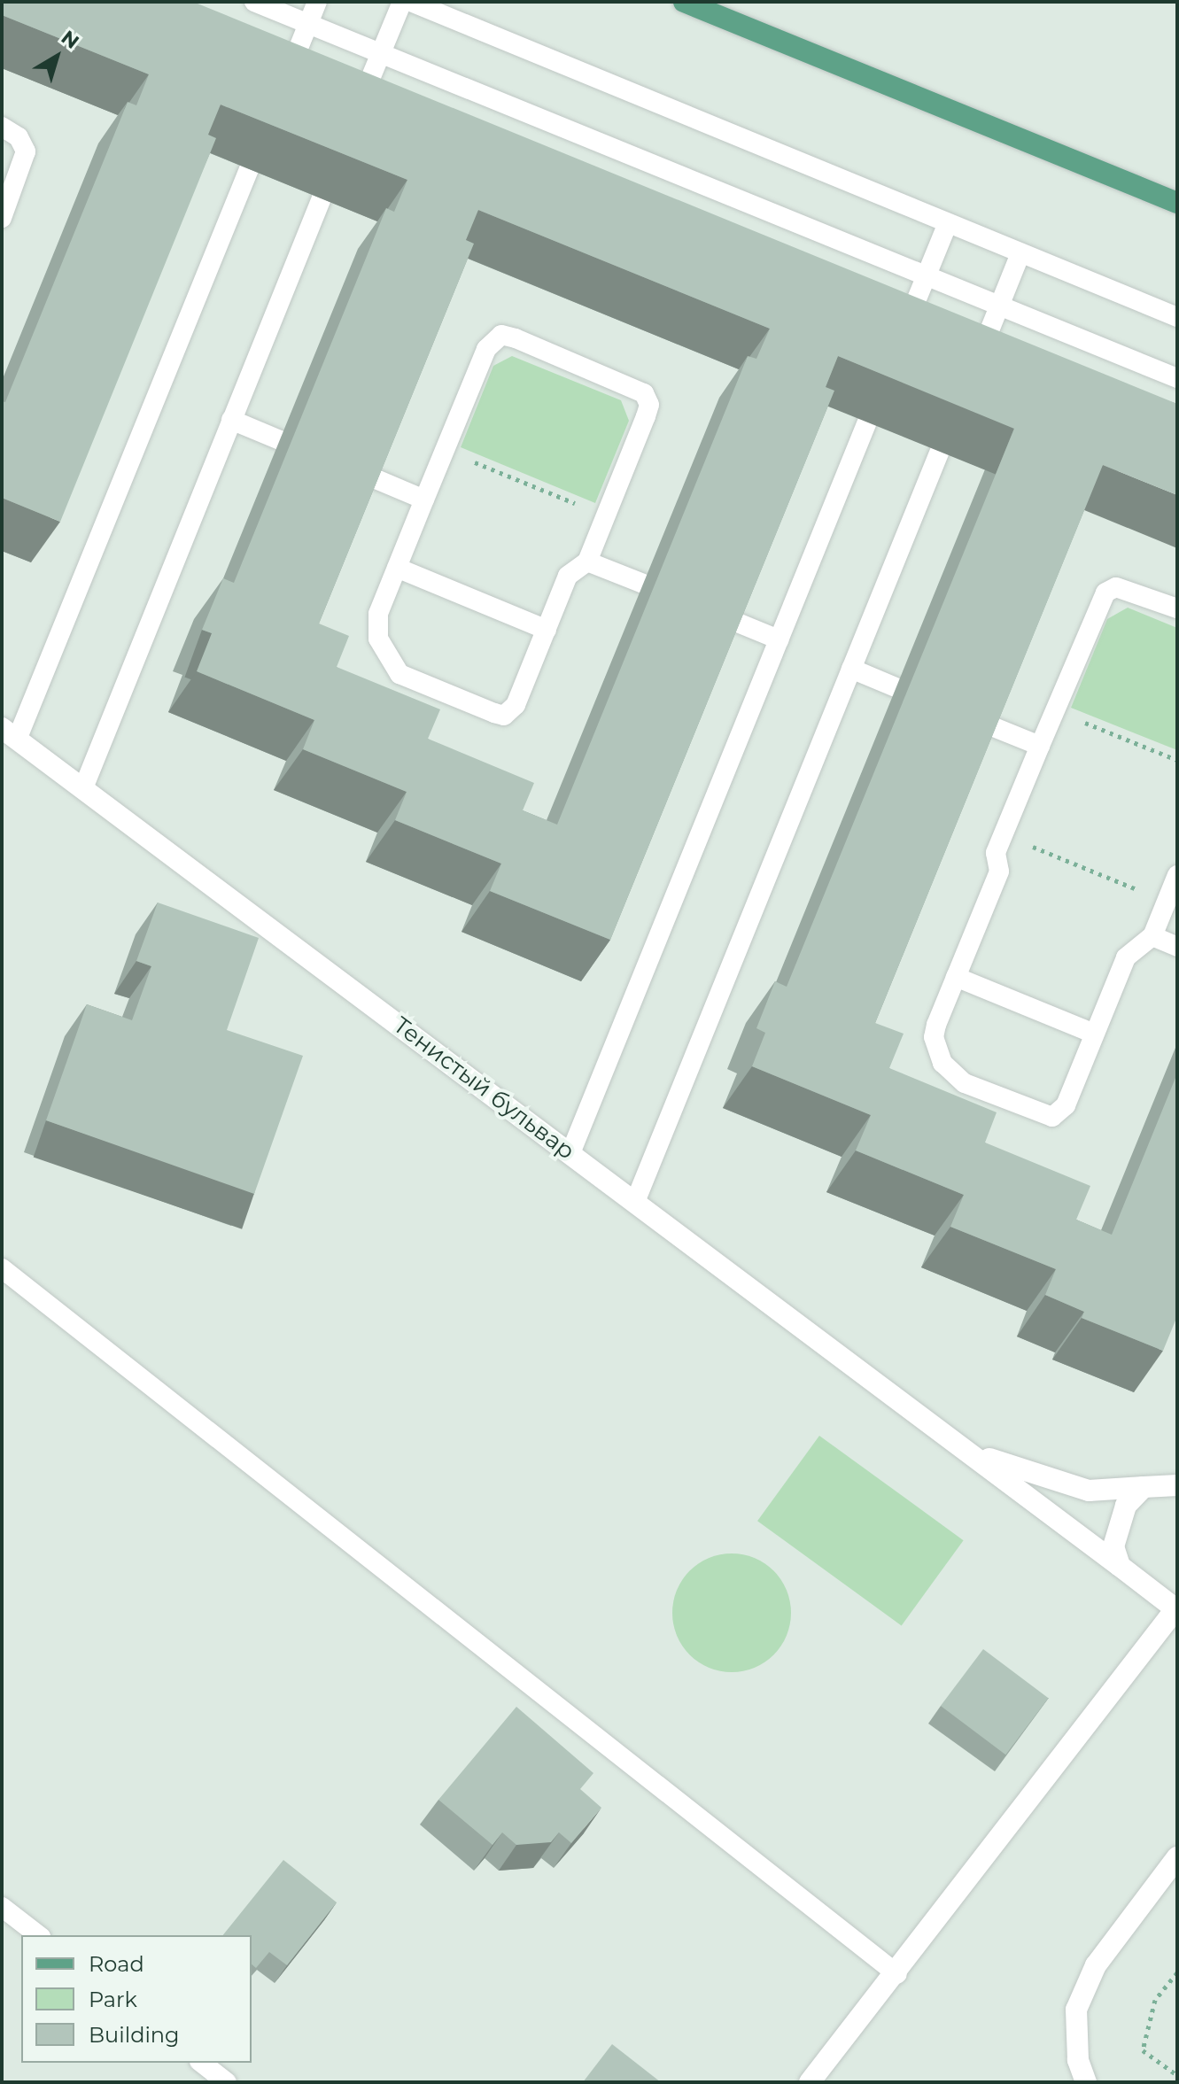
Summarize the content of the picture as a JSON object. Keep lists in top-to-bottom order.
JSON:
{
  "streets": {
    "street": ["Тенистый бульвар"]
  },
  "legend": ["Road", "Park", "Building"],
  "north": "top right"
}
